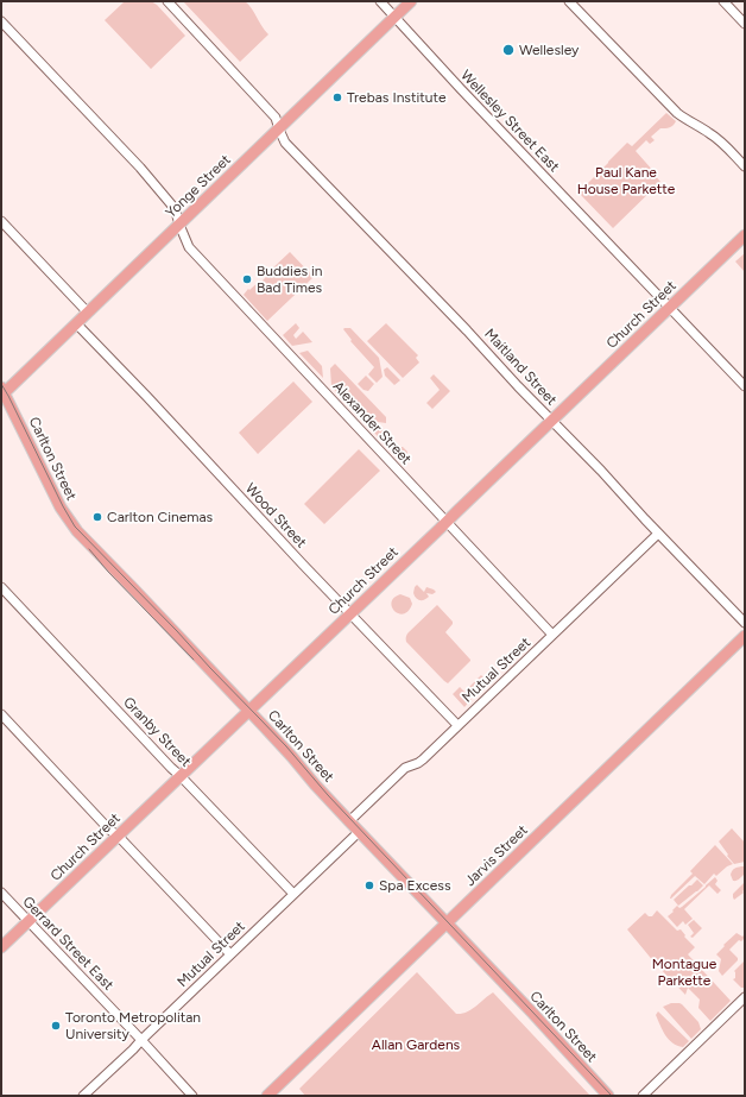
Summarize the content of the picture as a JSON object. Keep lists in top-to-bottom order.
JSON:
{
  "streets": {
    "main road": [
      "Yonge Street",
      "Church Street",
      "Carlton Street",
      "Jarvis Street"
    ],
    "street": [
      "Wellesley Street East",
      "Maitland Street",
      "Alexander Street",
      "Wood Street",
      "Mutual Street",
      "Granby Street",
      "Gerrard Street East"
    ]
  },
  "crossings": [
    ["Wellesley Street East", "Yonge Street"],
    ["Wellesley Street East", "Church Street"],
    ["Yonge Street", "Maitland Street"],
    ["Yonge Street", "Alexander Street"],
    ["Yonge Street", "Carlton Street"],
    ["Yonge Street", "Wood Street"],
    ["Church Street", "Maitland Street"],
    ["Church Street", "Alexander Street"],
    ["Church Street", "Carlton Street"],
    ["Church Street", "Wood Street"],
    ["Church Street", "Granby Street"],
    ["Church Street", "Gerrard Street East"],
    ["Maitland Street", "Mutual Street"],
    ["Alexander Street", "Mutual Street"],
    ["Carlton Street", "Mutual Street"],
    ["Carlton Street", "Jarvis Street"],
    ["Wood Street", "Mutual Street"],
    ["Mutual Street", "Granby Street"],
    ["Mutual Street", "Gerrard Street East"]
  ],
  "parks": ["Paul Kane House Parkette", "Montague Parkette", "Allan Gardens"],
  "places": [
    "Wellesley",
    "Trebas Institute",
    "Buddies in Bad Times",
    "Carlton Cinemas",
    "Spa Excess",
    "Toronto Metropolitan University"
  ]
}
